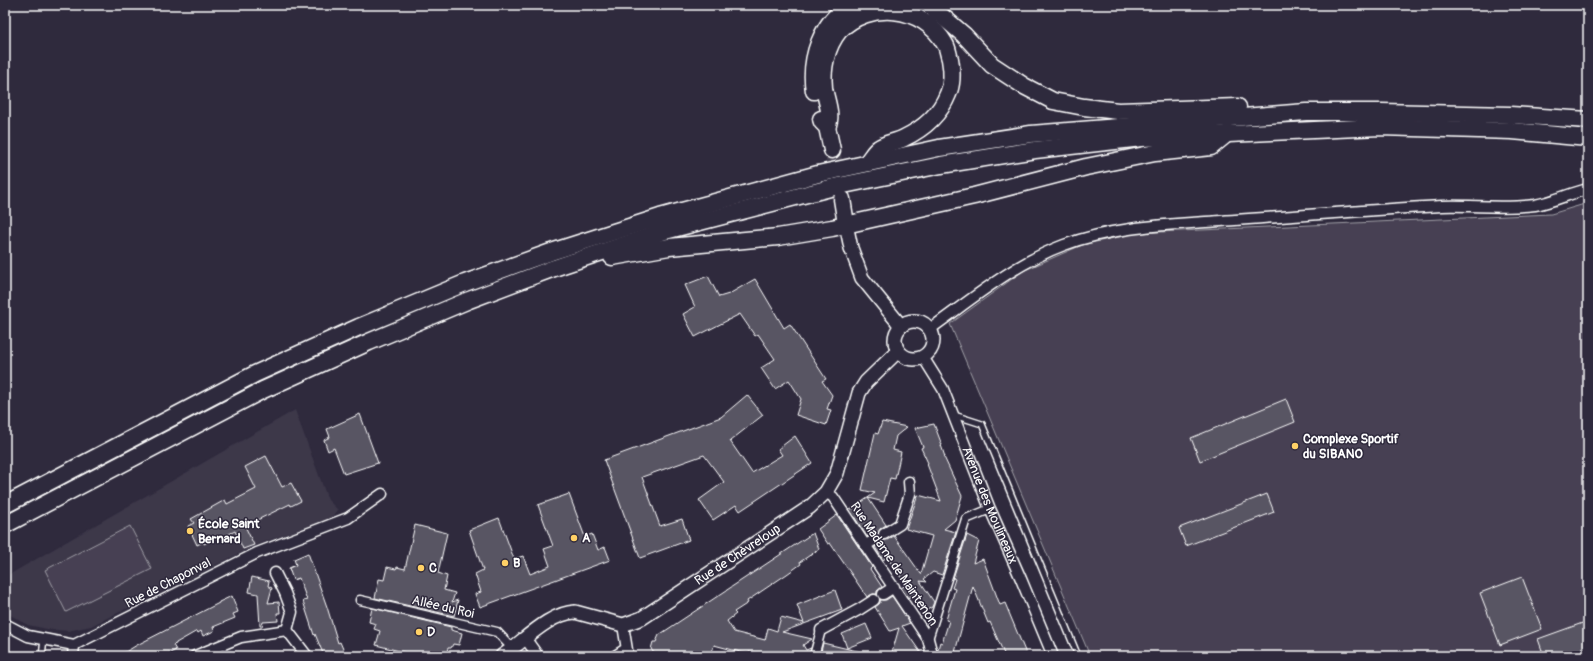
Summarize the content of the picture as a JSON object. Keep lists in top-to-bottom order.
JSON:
{
  "streets": {
    "street": [
      "Avenue des Moulineaux",
      "Rue de Chèvreloup",
      "Rue Madame de Maintenon",
      "Rue de Chaponval",
      "Allée du Roi"
    ]
  },
  "crossings": [
    ["Avenue des Moulineaux", "Rue de Chèvreloup"],
    ["Rue de Chèvreloup", "Rue Madame de Maintenon"]
  ],
  "places": [
    "Complexe Sportif du SIBANO",
    "École Saint Bernard",
    "A",
    "B",
    "C",
    "D"
  ]
}
